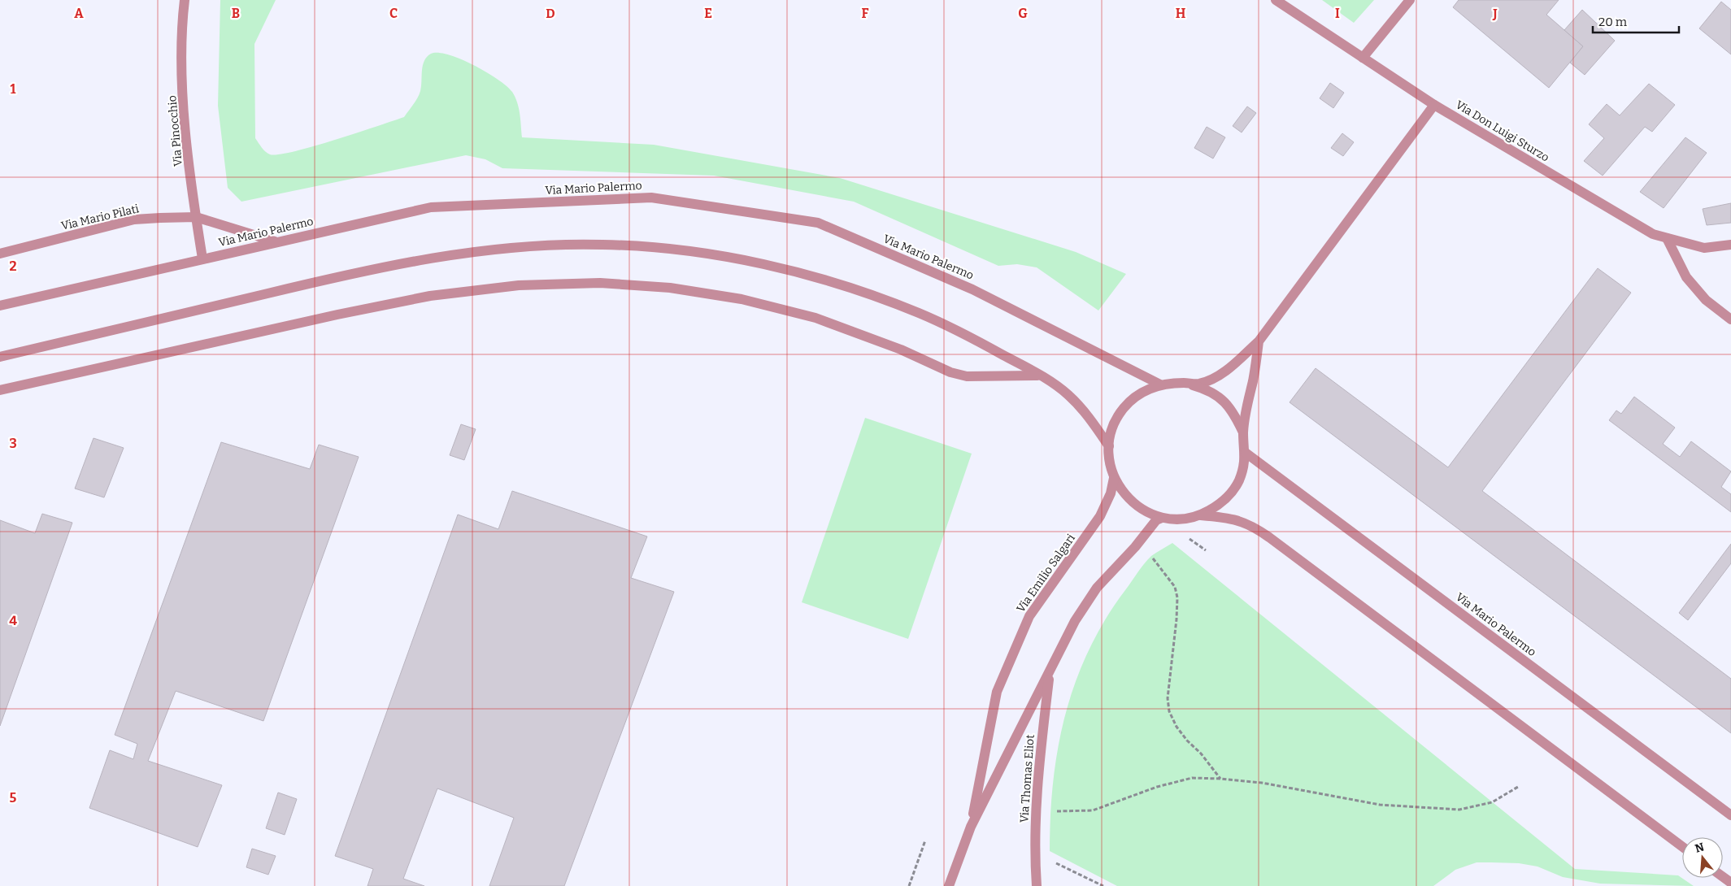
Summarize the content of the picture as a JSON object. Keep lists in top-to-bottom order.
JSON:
{
  "streets": {
    "street": [
      "Via Pinocchio",
      "Via Don Luigi Sturzo",
      "Via Mario Palermo",
      "Via Mario Pilati",
      "Via Emilio Salgari",
      "Via Thomas Eliot"
    ]
  },
  "crossings": [
    ["Via Pinocchio", "Via Mario Palermo"],
    ["Via Pinocchio", "Via Mario Pilati"],
    ["Via Mario Palermo", "Via Mario Pilati"],
    ["Via Mario Palermo", "Via Emilio Salgari"],
    ["Via Emilio Salgari", "Via Thomas Eliot"]
  ],
  "scale_bar": "20 m",
  "north": "top",
  "grid": {
    "columns": [
      "A",
      "B",
      "C",
      "D",
      "E",
      "F",
      "G",
      "H",
      "I",
      "J"
    ],
    "rows": [
      "1",
      "2",
      "3",
      "4",
      "5"
    ]
  }
}
